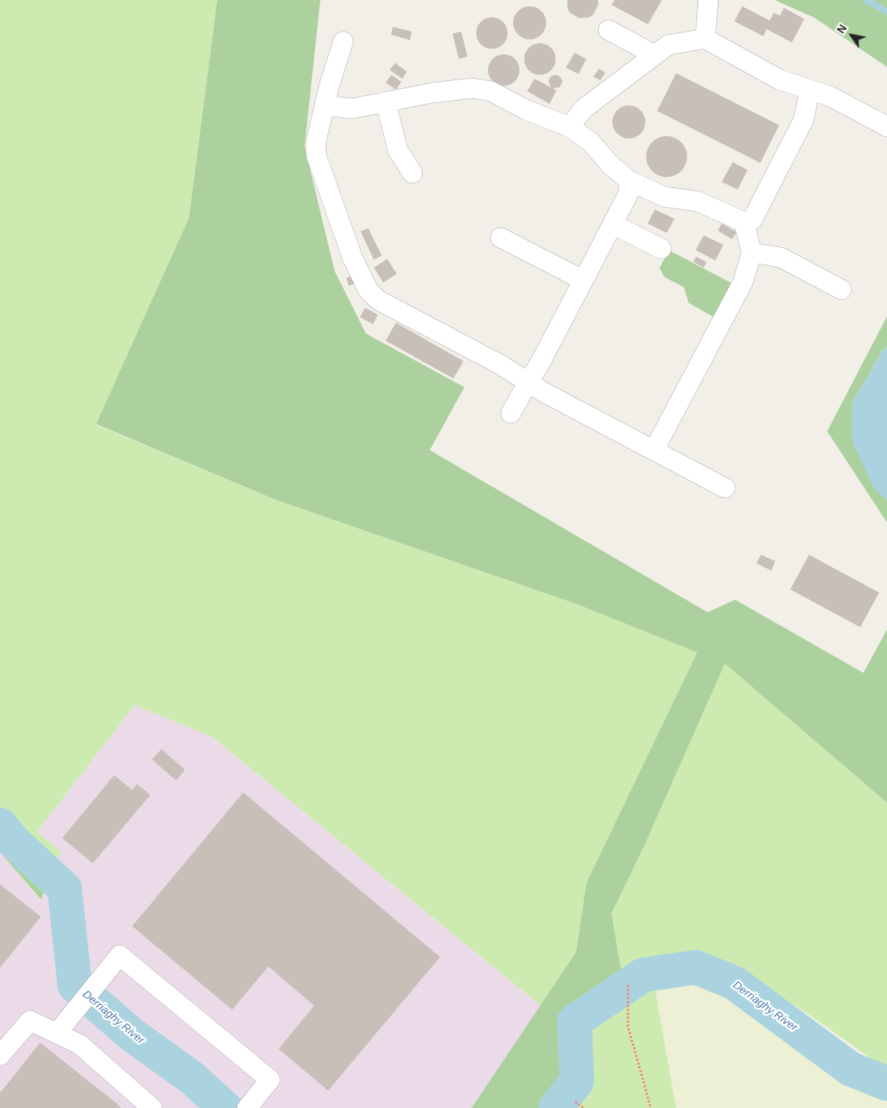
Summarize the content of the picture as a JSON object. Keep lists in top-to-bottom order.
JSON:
{
  "water": ["Derriaghy River"],
  "north": "top left"
}
